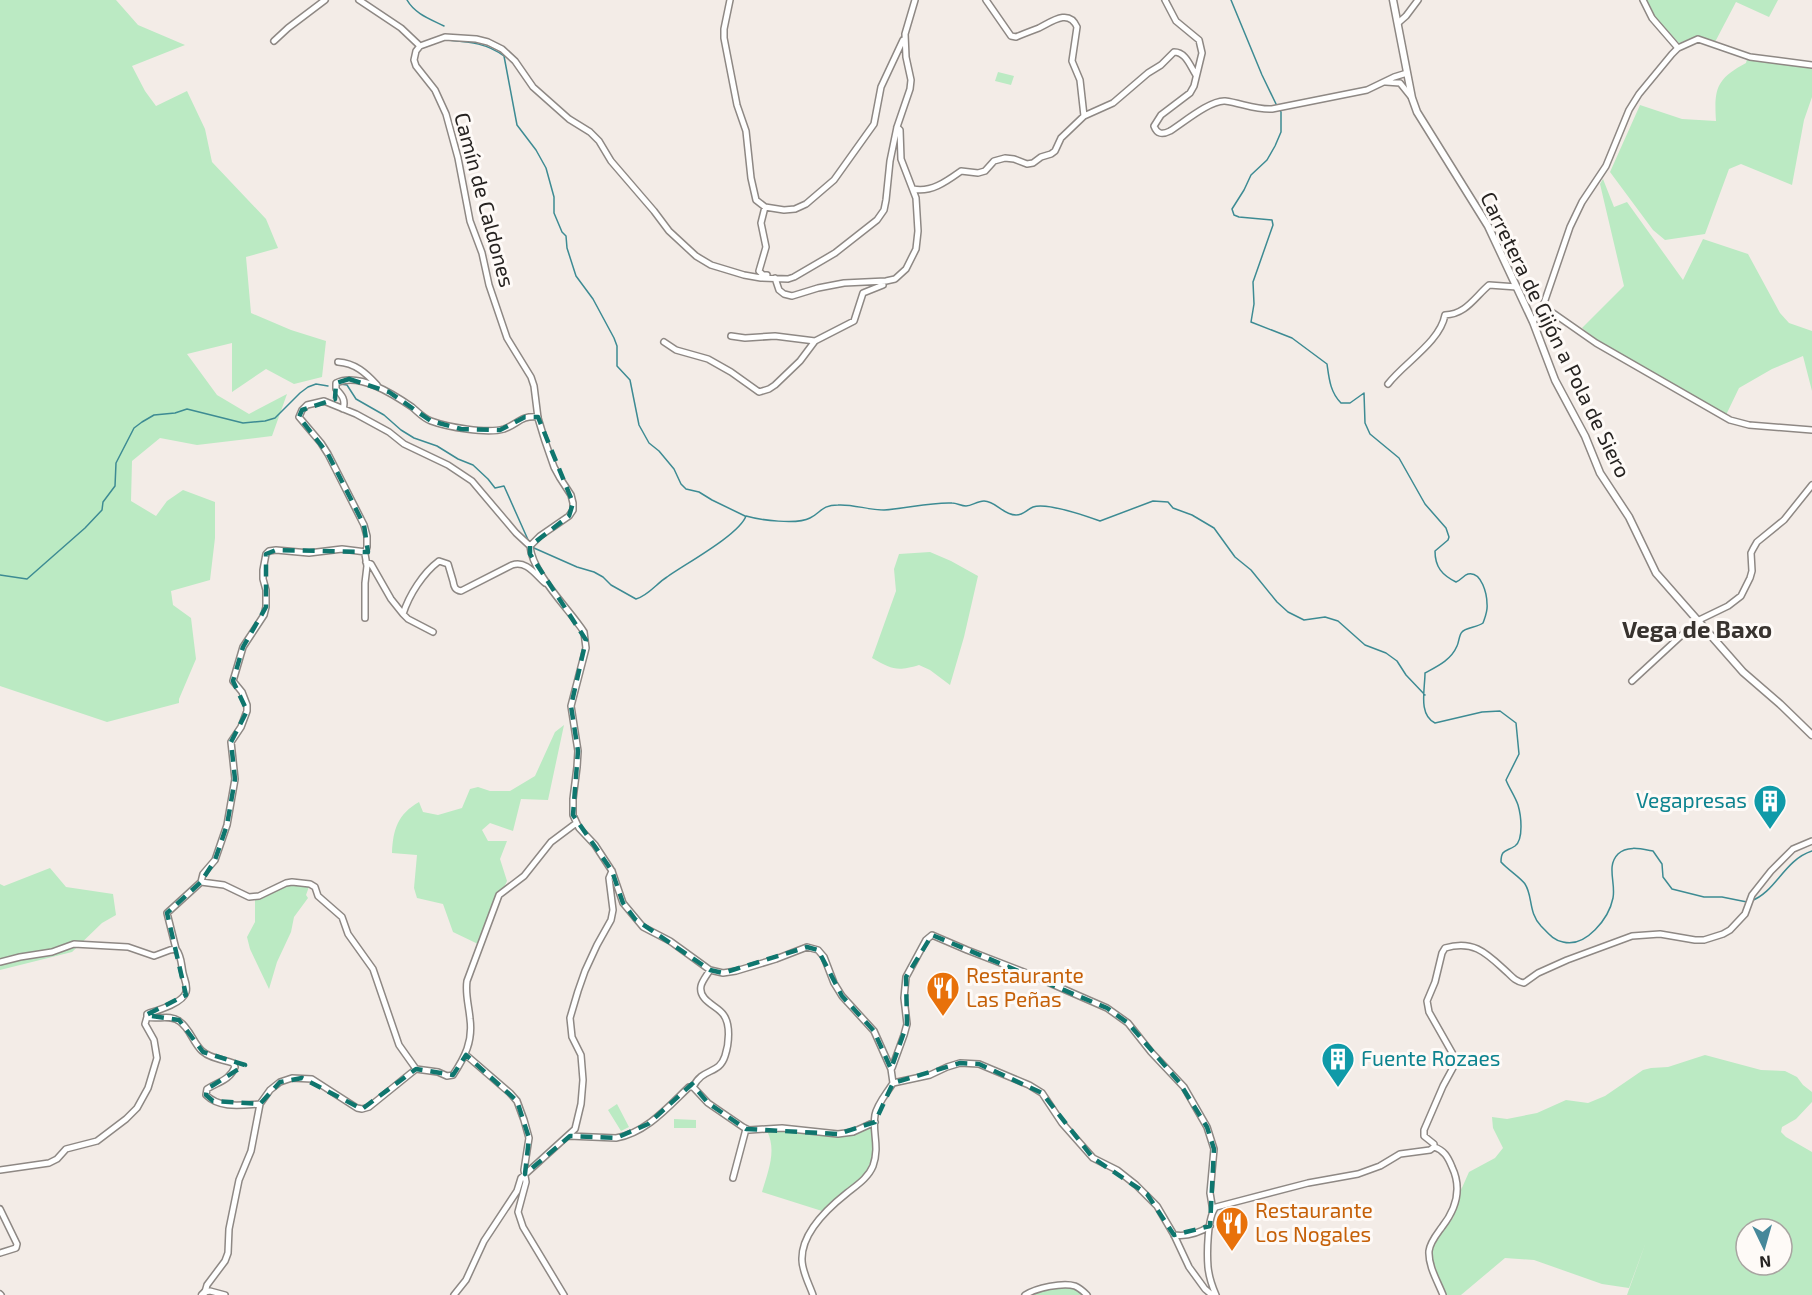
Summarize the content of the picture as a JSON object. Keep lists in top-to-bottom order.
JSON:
{
  "streets": {
    "street": ["Camín de Caldones", "Carretera de Gijón a Pola de Siero"]
  },
  "districts": ["Vega de Baxo"],
  "places": {
    "building": ["Vegapresas", "Fuente Rozaes"],
    "restaurant": ["Restaurante Las Peñas", "Restaurante Los Nogales"]
  },
  "north": "bottom"
}
